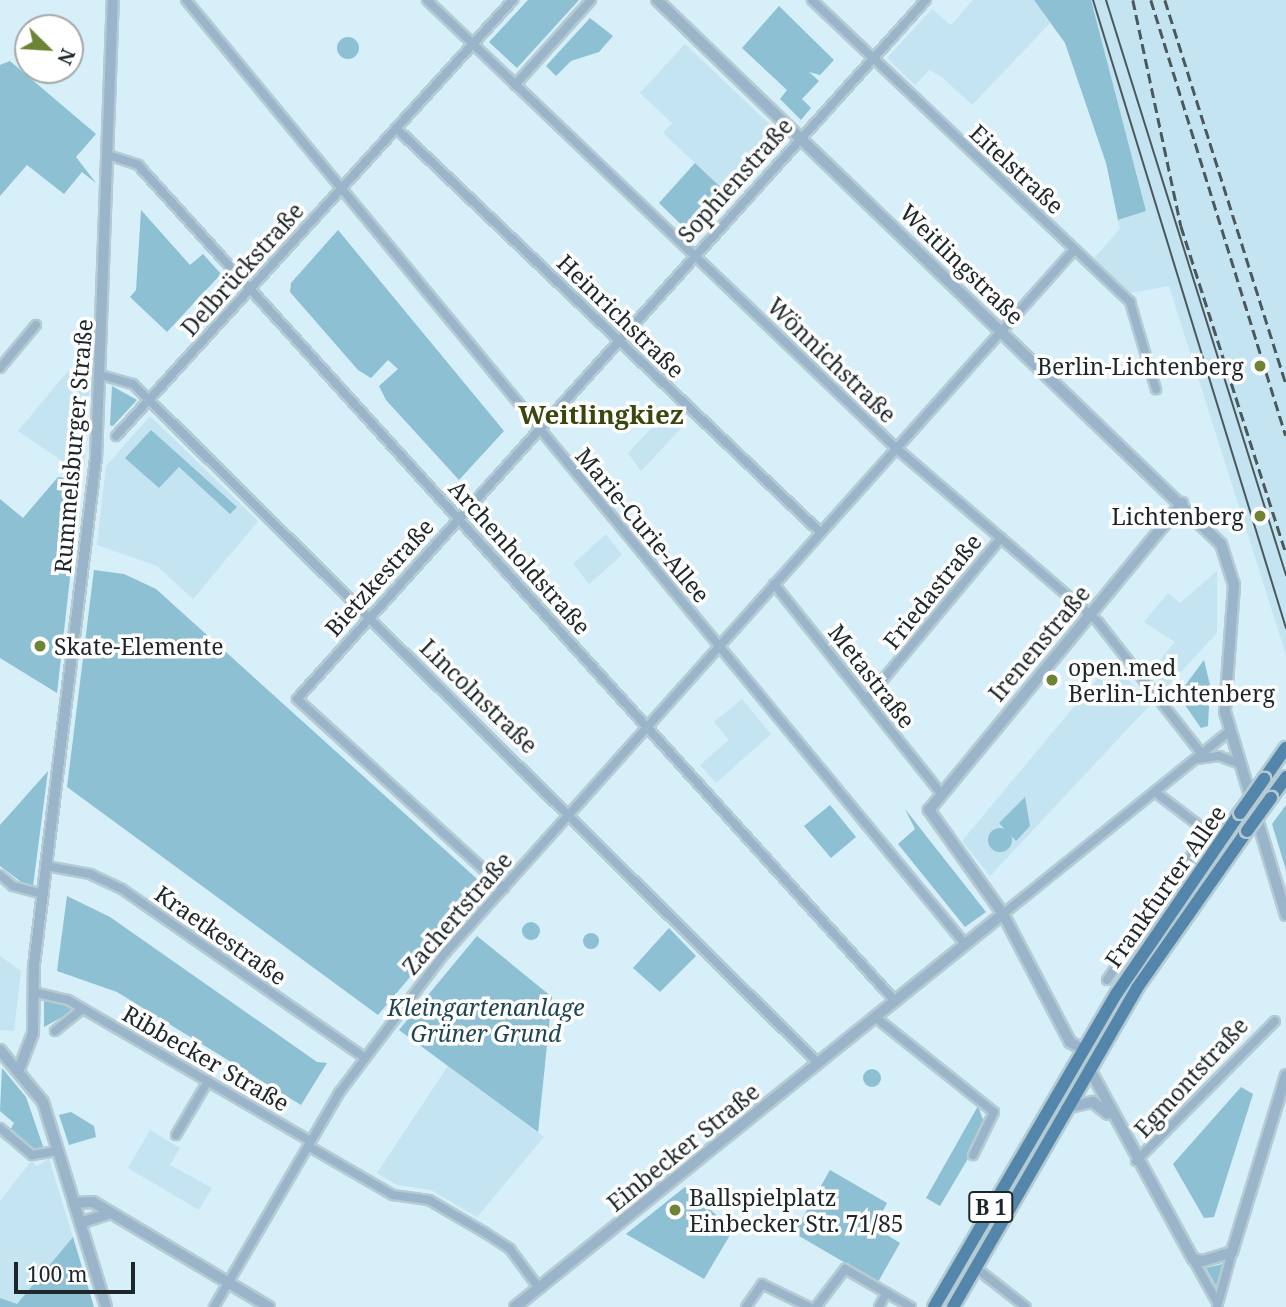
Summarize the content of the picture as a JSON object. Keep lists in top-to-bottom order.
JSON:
{
  "streets": {
    "main road": ["Frankfurter Allee", "B 1"],
    "street": [
      "Eitelstraße",
      "Sophienstraße",
      "Weitlingstraße",
      "Delbrückstraße",
      "Heinrichstraße",
      "Wönnichstraße",
      "Rummelsburger Straße",
      "Marie-Curie-Allee",
      "Archenholdstraße",
      "Bietzkestraße",
      "Friedastraße",
      "Irenenstraße",
      "Metastraße",
      "Lincolnstraße",
      "Zachertstraße",
      "Kraetkestraße",
      "Ribbecker Straße",
      "Egmontstraße",
      "Einbecker Straße"
    ]
  },
  "crossings": [
    ["Eitelstraße", "Sophienstraße"],
    ["Eitelstraße", "Zachertstraße"],
    ["Sophienstraße", "Weitlingstraße"],
    ["Sophienstraße", "Heinrichstraße"],
    ["Sophienstraße", "Wönnichstraße"],
    ["Sophienstraße", "Bietzkestraße"],
    ["Weitlingstraße", "Irenenstraße"],
    ["Weitlingstraße", "Zachertstraße"],
    ["Weitlingstraße", "Einbecker Straße"],
    ["Delbrückstraße", "Heinrichstraße"],
    ["Delbrückstraße", "Wönnichstraße"],
    ["Delbrückstraße", "Marie-Curie-Allee"],
    ["Delbrückstraße", "Archenholdstraße"],
    ["Delbrückstraße", "Lincolnstraße"],
    ["Heinrichstraße", "Zachertstraße"],
    ["Wönnichstraße", "Friedastraße"],
    ["Wönnichstraße", "Irenenstraße"],
    ["Wönnichstraße", "Zachertstraße"],
    ["Wönnichstraße", "Einbecker Straße"],
    ["Rummelsburger Straße", "Archenholdstraße"],
    ["Rummelsburger Straße", "Lincolnstraße"],
    ["Rummelsburger Straße", "Kraetkestraße"],
    ["Rummelsburger Straße", "Ribbecker Straße"],
    ["Marie-Curie-Allee", "Bietzkestraße"],
    ["Marie-Curie-Allee", "Zachertstraße"],
    ["Marie-Curie-Allee", "Einbecker Straße"],
    ["Archenholdstraße", "Bietzkestraße"],
    ["Archenholdstraße", "Zachertstraße"],
    ["Archenholdstraße", "Einbecker Straße"],
    ["Bietzkestraße", "Lincolnstraße"],
    ["Bietzkestraße", "Zachertstraße"],
    ["Friedastraße", "Metastraße"],
    ["Irenenstraße", "Metastraße"],
    ["Irenenstraße", "Einbecker Straße"],
    ["Metastraße", "Zachertstraße"],
    ["Lincolnstraße", "Zachertstraße"],
    ["Lincolnstraße", "Einbecker Straße"],
    ["Frankfurter Allee", "Einbecker Straße"],
    ["Frankfurter Allee", "B 1"],
    ["Zachertstraße", "Kraetkestraße"],
    ["Zachertstraße", "Ribbecker Straße"],
    ["Ribbecker Straße", "Einbecker Straße"]
  ],
  "districts": ["Weitlingkiez"],
  "parks": ["Kleingartenanlage Grüner Grund"],
  "places": [
    "Berlin-Lichtenberg",
    "Lichtenberg",
    "Skate-Elemente",
    "open.med Berlin-Lichtenberg",
    "Ballspielplatz Einbecker Str. 71/85"
  ],
  "scale_bar": "100 m",
  "north": "bottom right"
}
